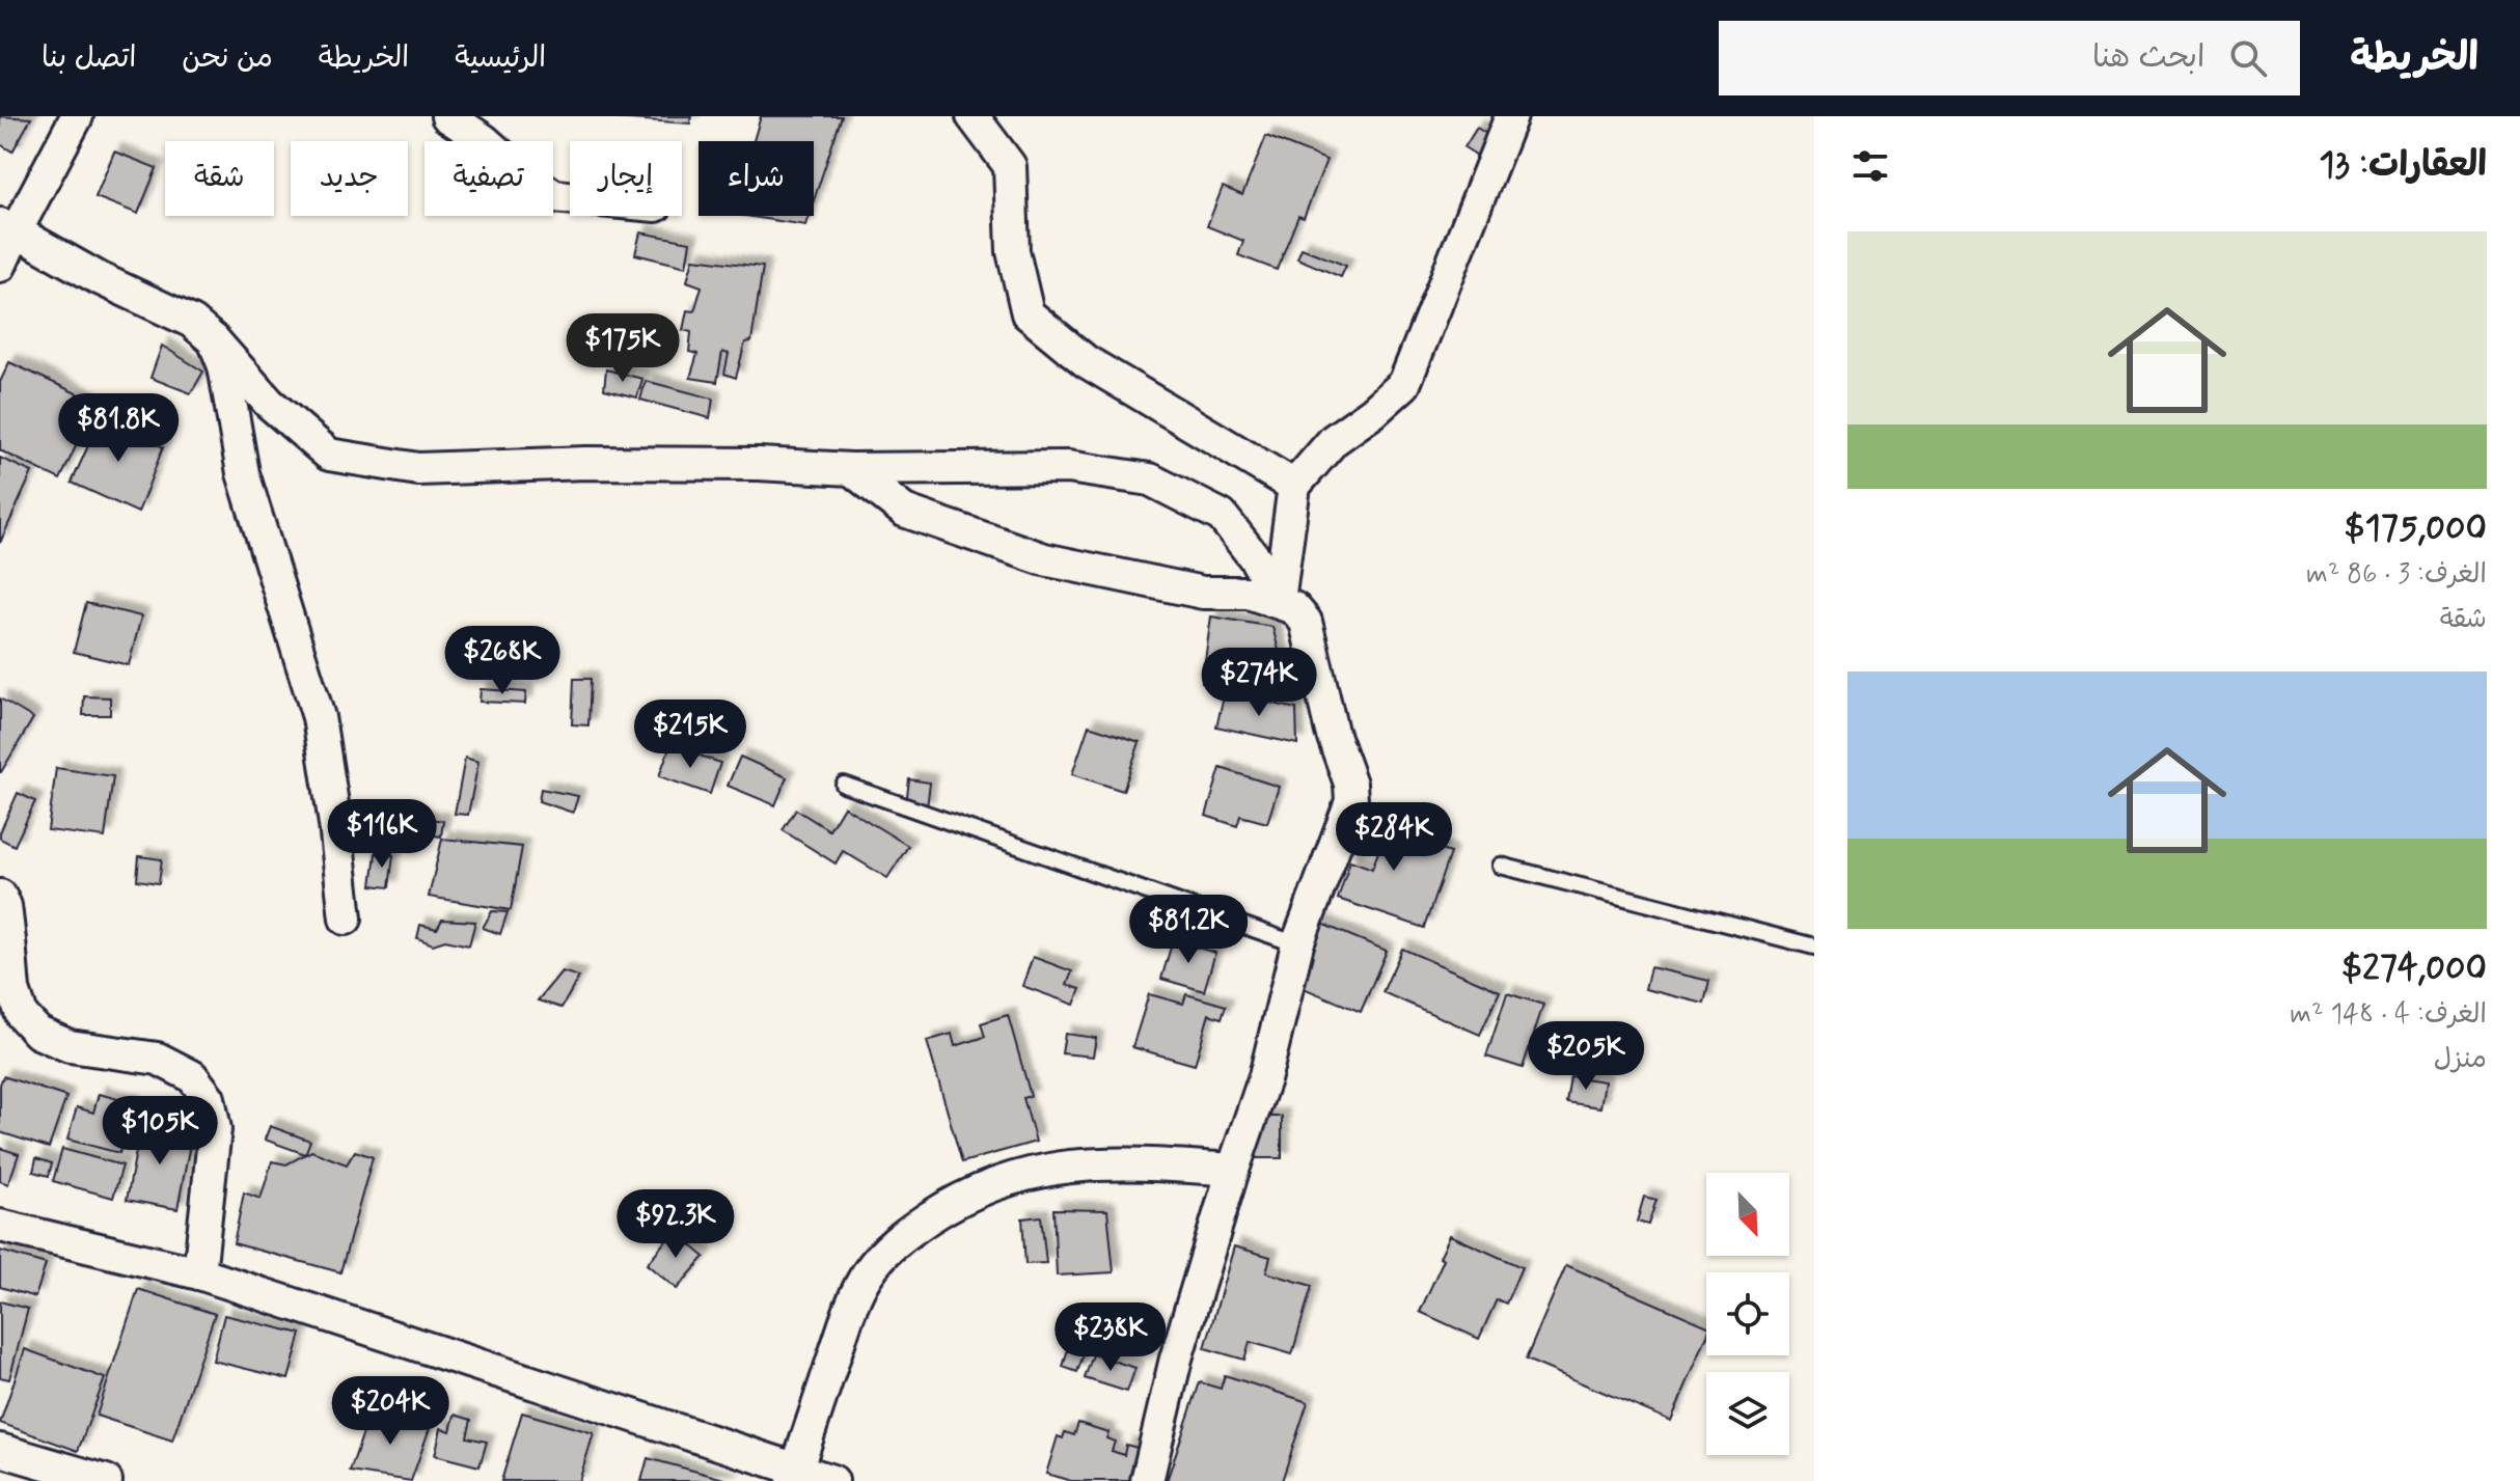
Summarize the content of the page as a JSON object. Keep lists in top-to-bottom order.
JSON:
{
  "north": "bottom right",
  "page": {
    "header": "الخريطة",
    "search": "ابحث هنا",
    "nav": [
      "الرئيسية",
      "الخريطة",
      "من نحن",
      "اتصل بنا"
    ],
    "heading": "العقارات: 13",
    "chip": [
      "شراء",
      "إيجار",
      "تصفية",
      "جديد",
      "شقة"
    ],
    "list": [
      {
        "name": "$175,000",
        "note": "الغرف: 3 · 86 m² · شقة"
      },
      {
        "name": "$274,000",
        "note": "الغرف: 4 · 148 m² · منزل"
      }
    ],
    "price": [
      "$175K",
      "$81.8K",
      "$268K",
      "$274K",
      "$215K",
      "$116K",
      "$284K",
      "$81.2K",
      "$205K",
      "$105K",
      "$92.3K",
      "$238K",
      "$204K"
    ]
  }
}
